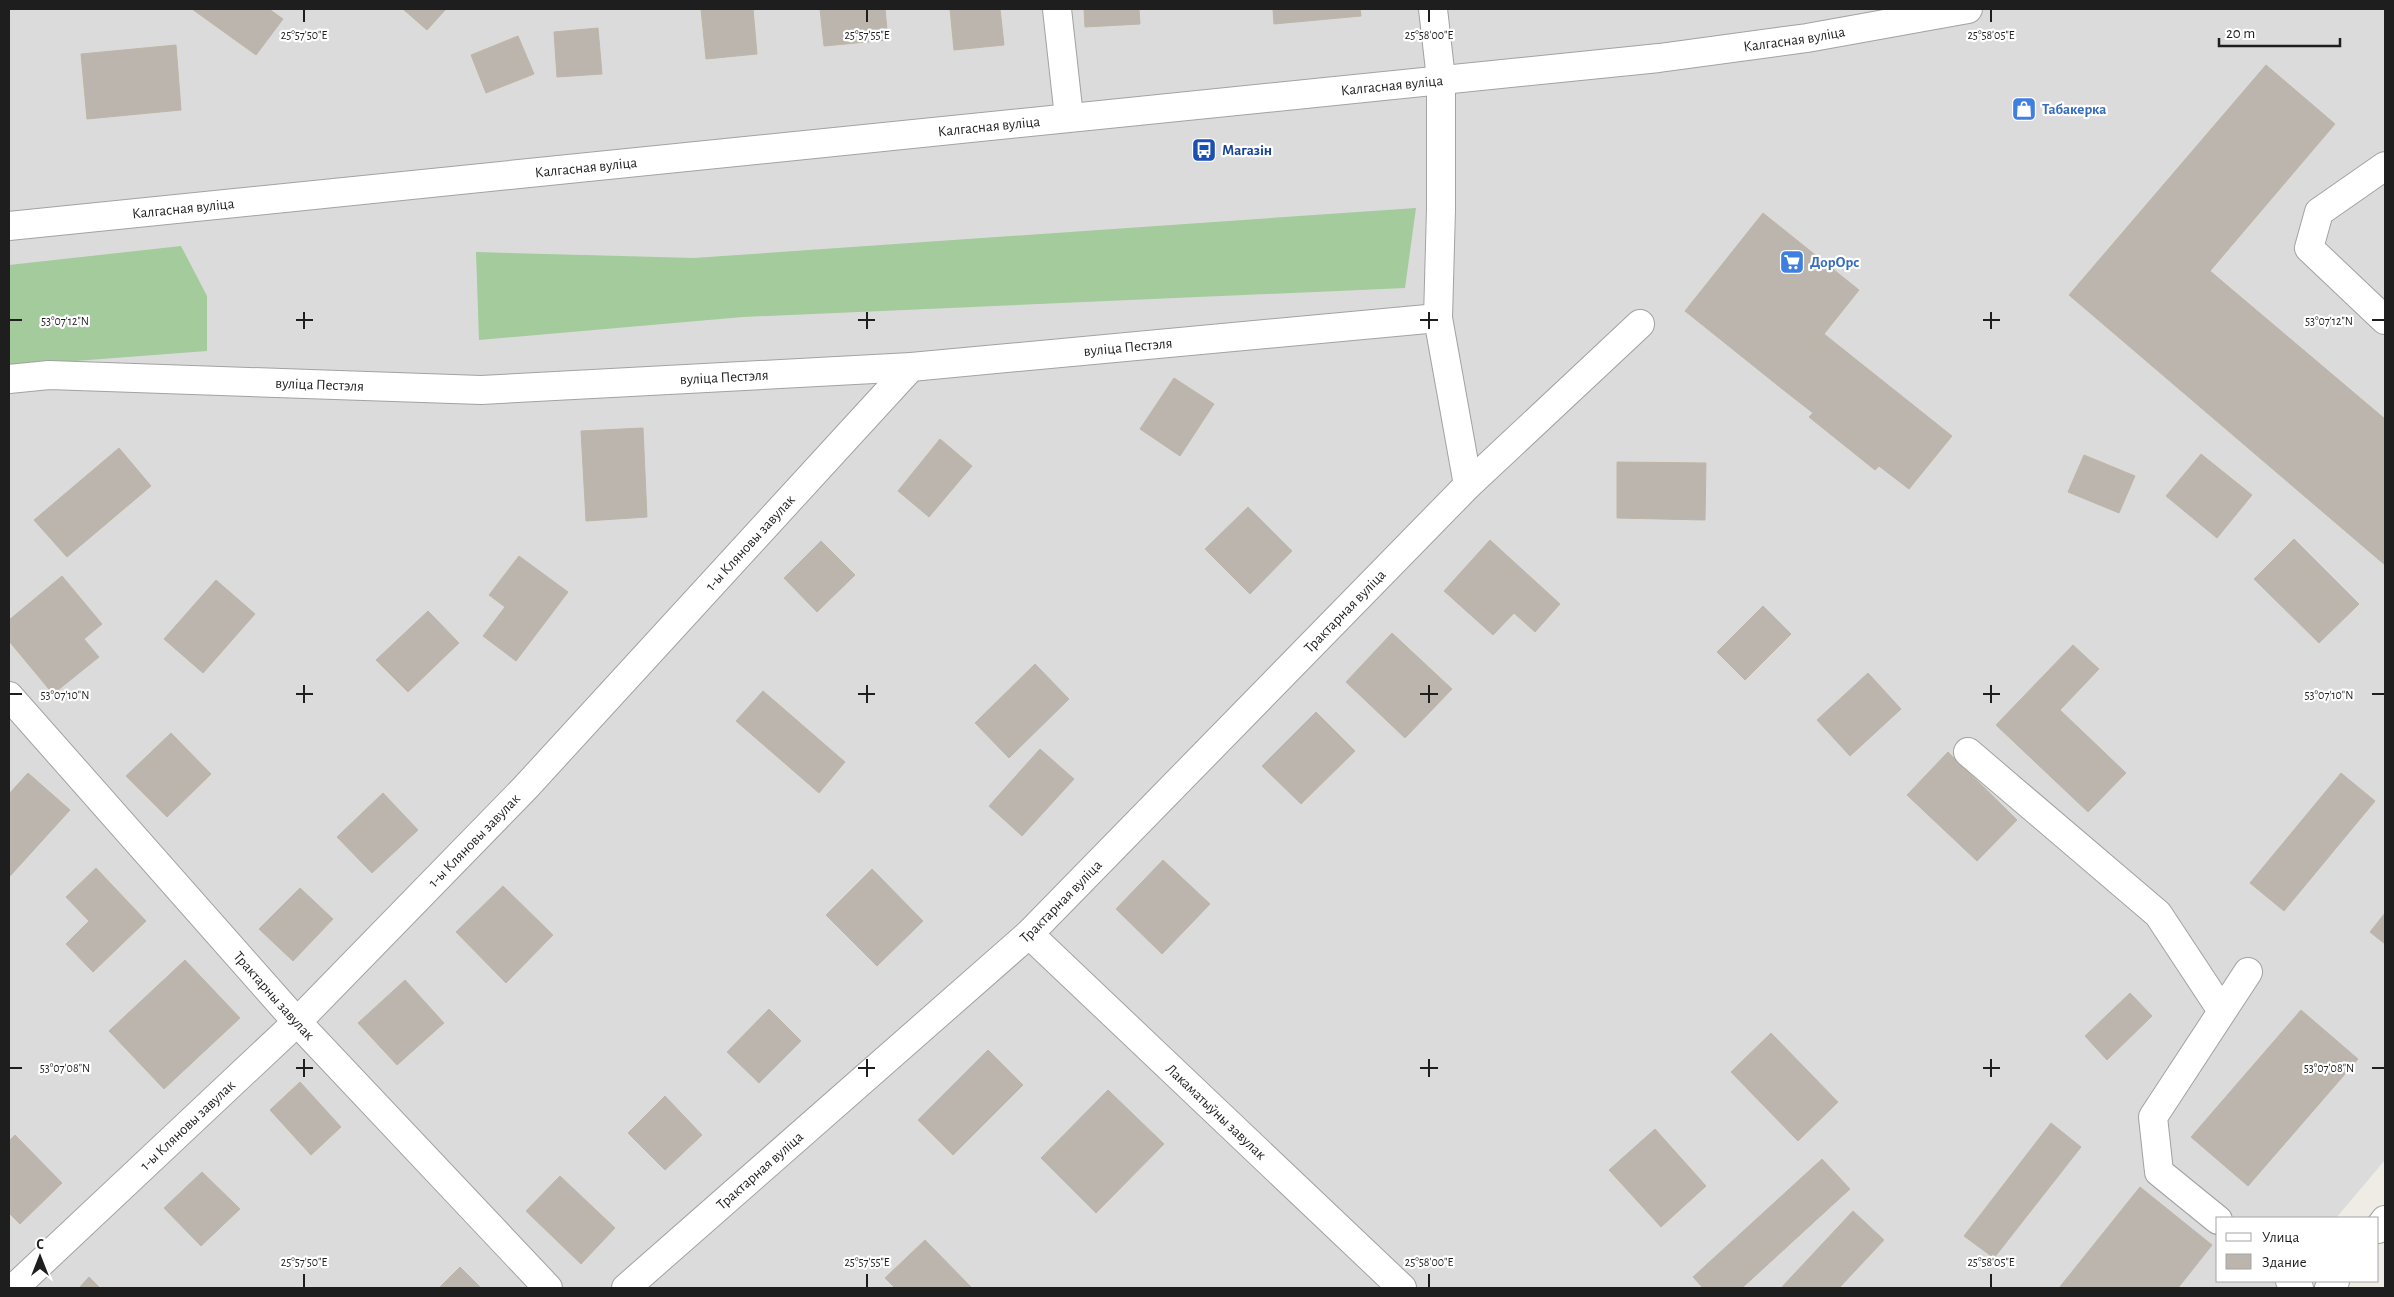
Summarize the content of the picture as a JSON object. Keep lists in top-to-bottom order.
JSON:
{
  "streets": {
    "street": [
      "Калгасная вуліца",
      "вуліца Пестэля",
      "1-ы Кляновы завулак",
      "Трактарная вуліца",
      "Трактарны завулак",
      "Лакаматыўны завулак"
    ]
  },
  "crossings": [
    ["вуліца Пестэля", "1-ы Кляновы завулак"],
    ["1-ы Кляновы завулак", "Трактарны завулак"],
    ["Трактарная вуліца", "Лакаматыўны завулак"]
  ],
  "places": {
    "shop": ["Табакерка"],
    "bus stop": ["Магазін"],
    "supermarket": ["ДорОрс"]
  },
  "legend": ["Улица", "Здание"],
  "scale_bar": "20 m",
  "north": "top",
  "coordinates": [
    "25°57'50\"E",
    "25°57'55\"E",
    "25°58'00\"E",
    "25°58'05\"E",
    "53°07'12\"N",
    "53°07'10\"N",
    "53°07'08\"N"
  ]
}
